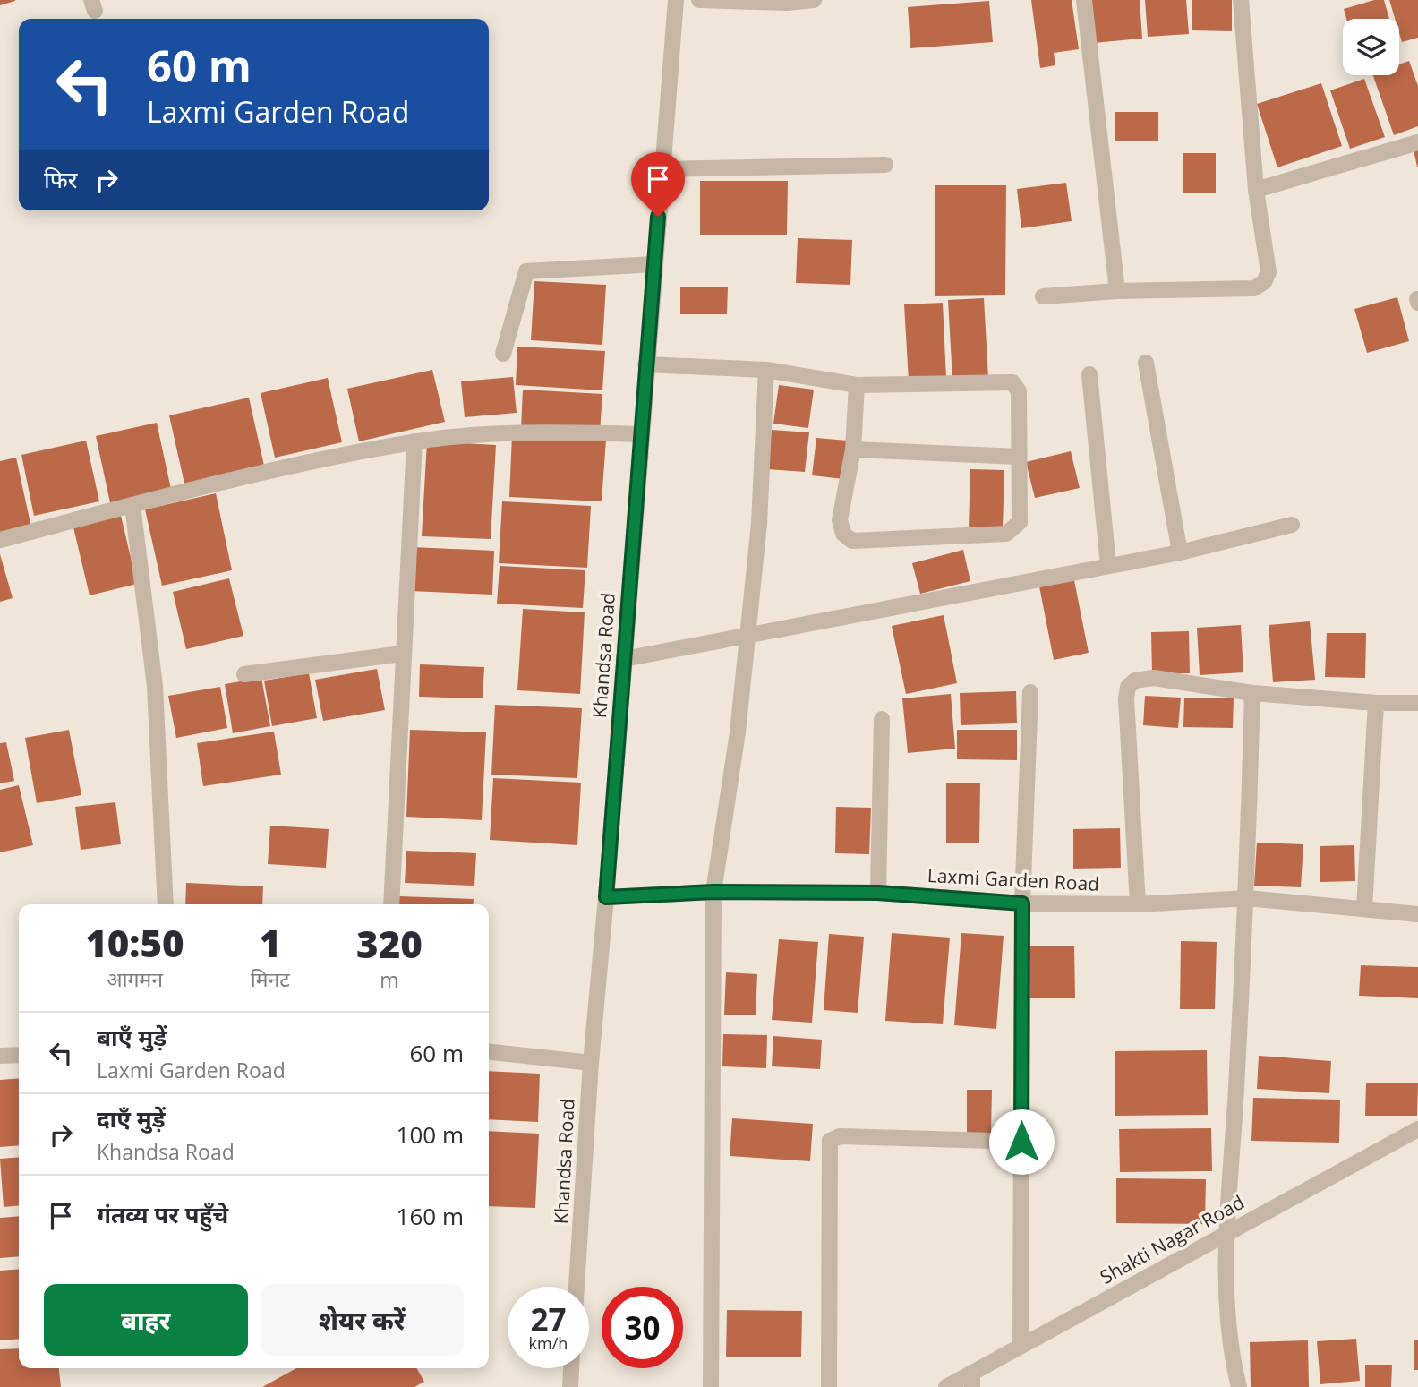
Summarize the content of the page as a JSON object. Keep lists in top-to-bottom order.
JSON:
{
  "streets": {
    "street": ["Khandsa Road", "Laxmi Garden Road", "Shakti Nagar Road"]
  },
  "crossings": [
    ["Khandsa Road", "Laxmi Garden Road"]
  ],
  "page": {
    "turn": ["60 m", "Laxmi Garden Road"],
    "then": "फिर",
    "eta": [
      "10:50",
      "आगमन",
      "1",
      "मिनट",
      "320",
      "m"
    ],
    "list": [
      {
        "name": "बाएँ मुड़ें",
        "note": "Laxmi Garden Road",
        "value": "60 m"
      },
      {
        "name": "दाएँ मुड़ें",
        "note": "Khandsa Road",
        "value": "100 m"
      },
      {
        "name": "गंतव्य पर पहुँचे",
        "value": "160 m"
      }
    ],
    "buttons": ["बाहर", "शेयर करें"],
    "speed": "27 km/h",
    "limit": "30"
  }
}
